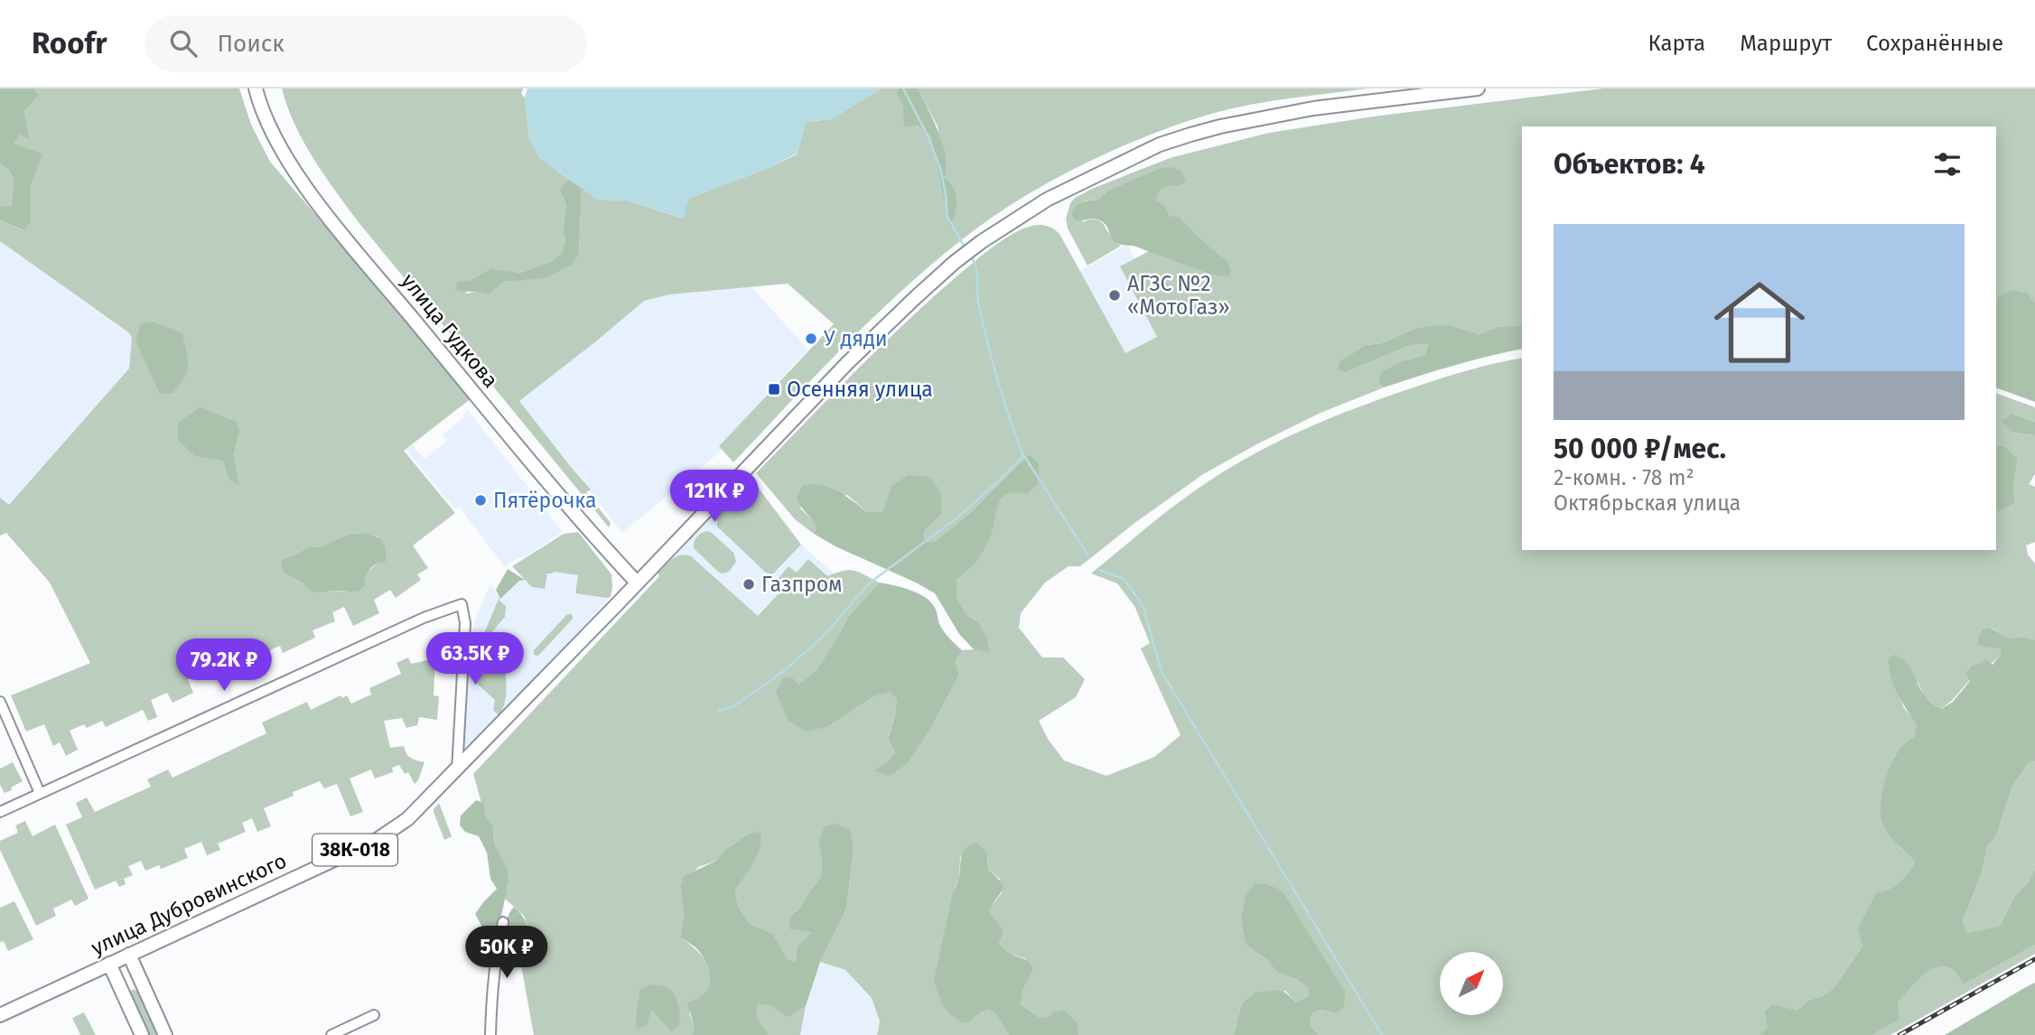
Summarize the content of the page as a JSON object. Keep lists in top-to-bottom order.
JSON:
{
  "streets": {
    "main road": ["улица Гудкова", "38К-018", "улица Дубровинского"]
  },
  "crossings": [
    ["улица Гудкова", "улица Дубровинского"]
  ],
  "places": {
    "other": [
      "АГЗС №2 «МотоГаз»",
      "У дяди",
      "Пятёрочка",
      "Газпром"
    ],
    "transit": ["Осенняя улица"]
  },
  "north": "top right",
  "page": {
    "header": "Roofr",
    "search": "Поиск",
    "nav": ["Карта", "Маршрут", "Сохранённые"],
    "heading": "Объектов: 4",
    "list": [
      {
        "name": "50 000 ₽/мес.",
        "note": "2-комн. · 78 m² · Октябрьская улица"
      }
    ],
    "price": [
      "121K ₽",
      "63.5K ₽",
      "79.2K ₽",
      "50K ₽"
    ]
  }
}
